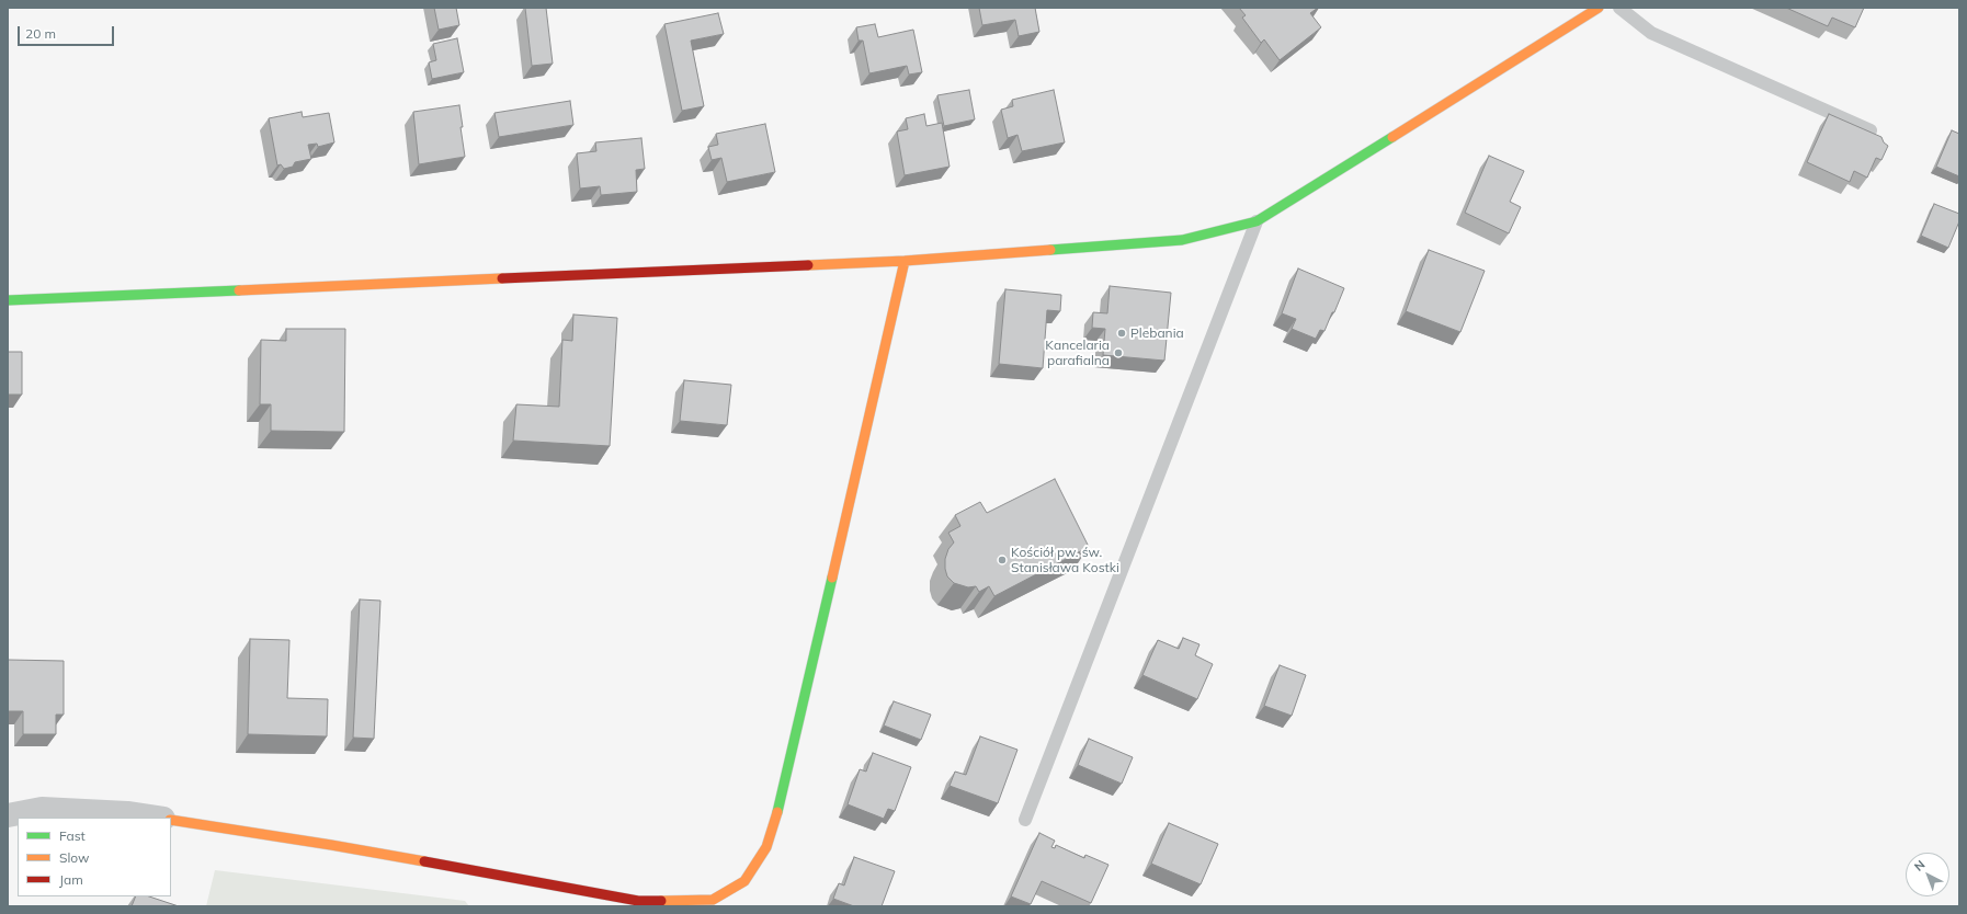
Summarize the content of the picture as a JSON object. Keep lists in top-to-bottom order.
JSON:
{
  "places": ["Plebania", "Kancelaria parafialna", "Kościół pw. św. Stanisława Kostki"],
  "legend": ["Fast", "Slow", "Jam"],
  "scale_bar": "20 m",
  "north": "top left"
}
